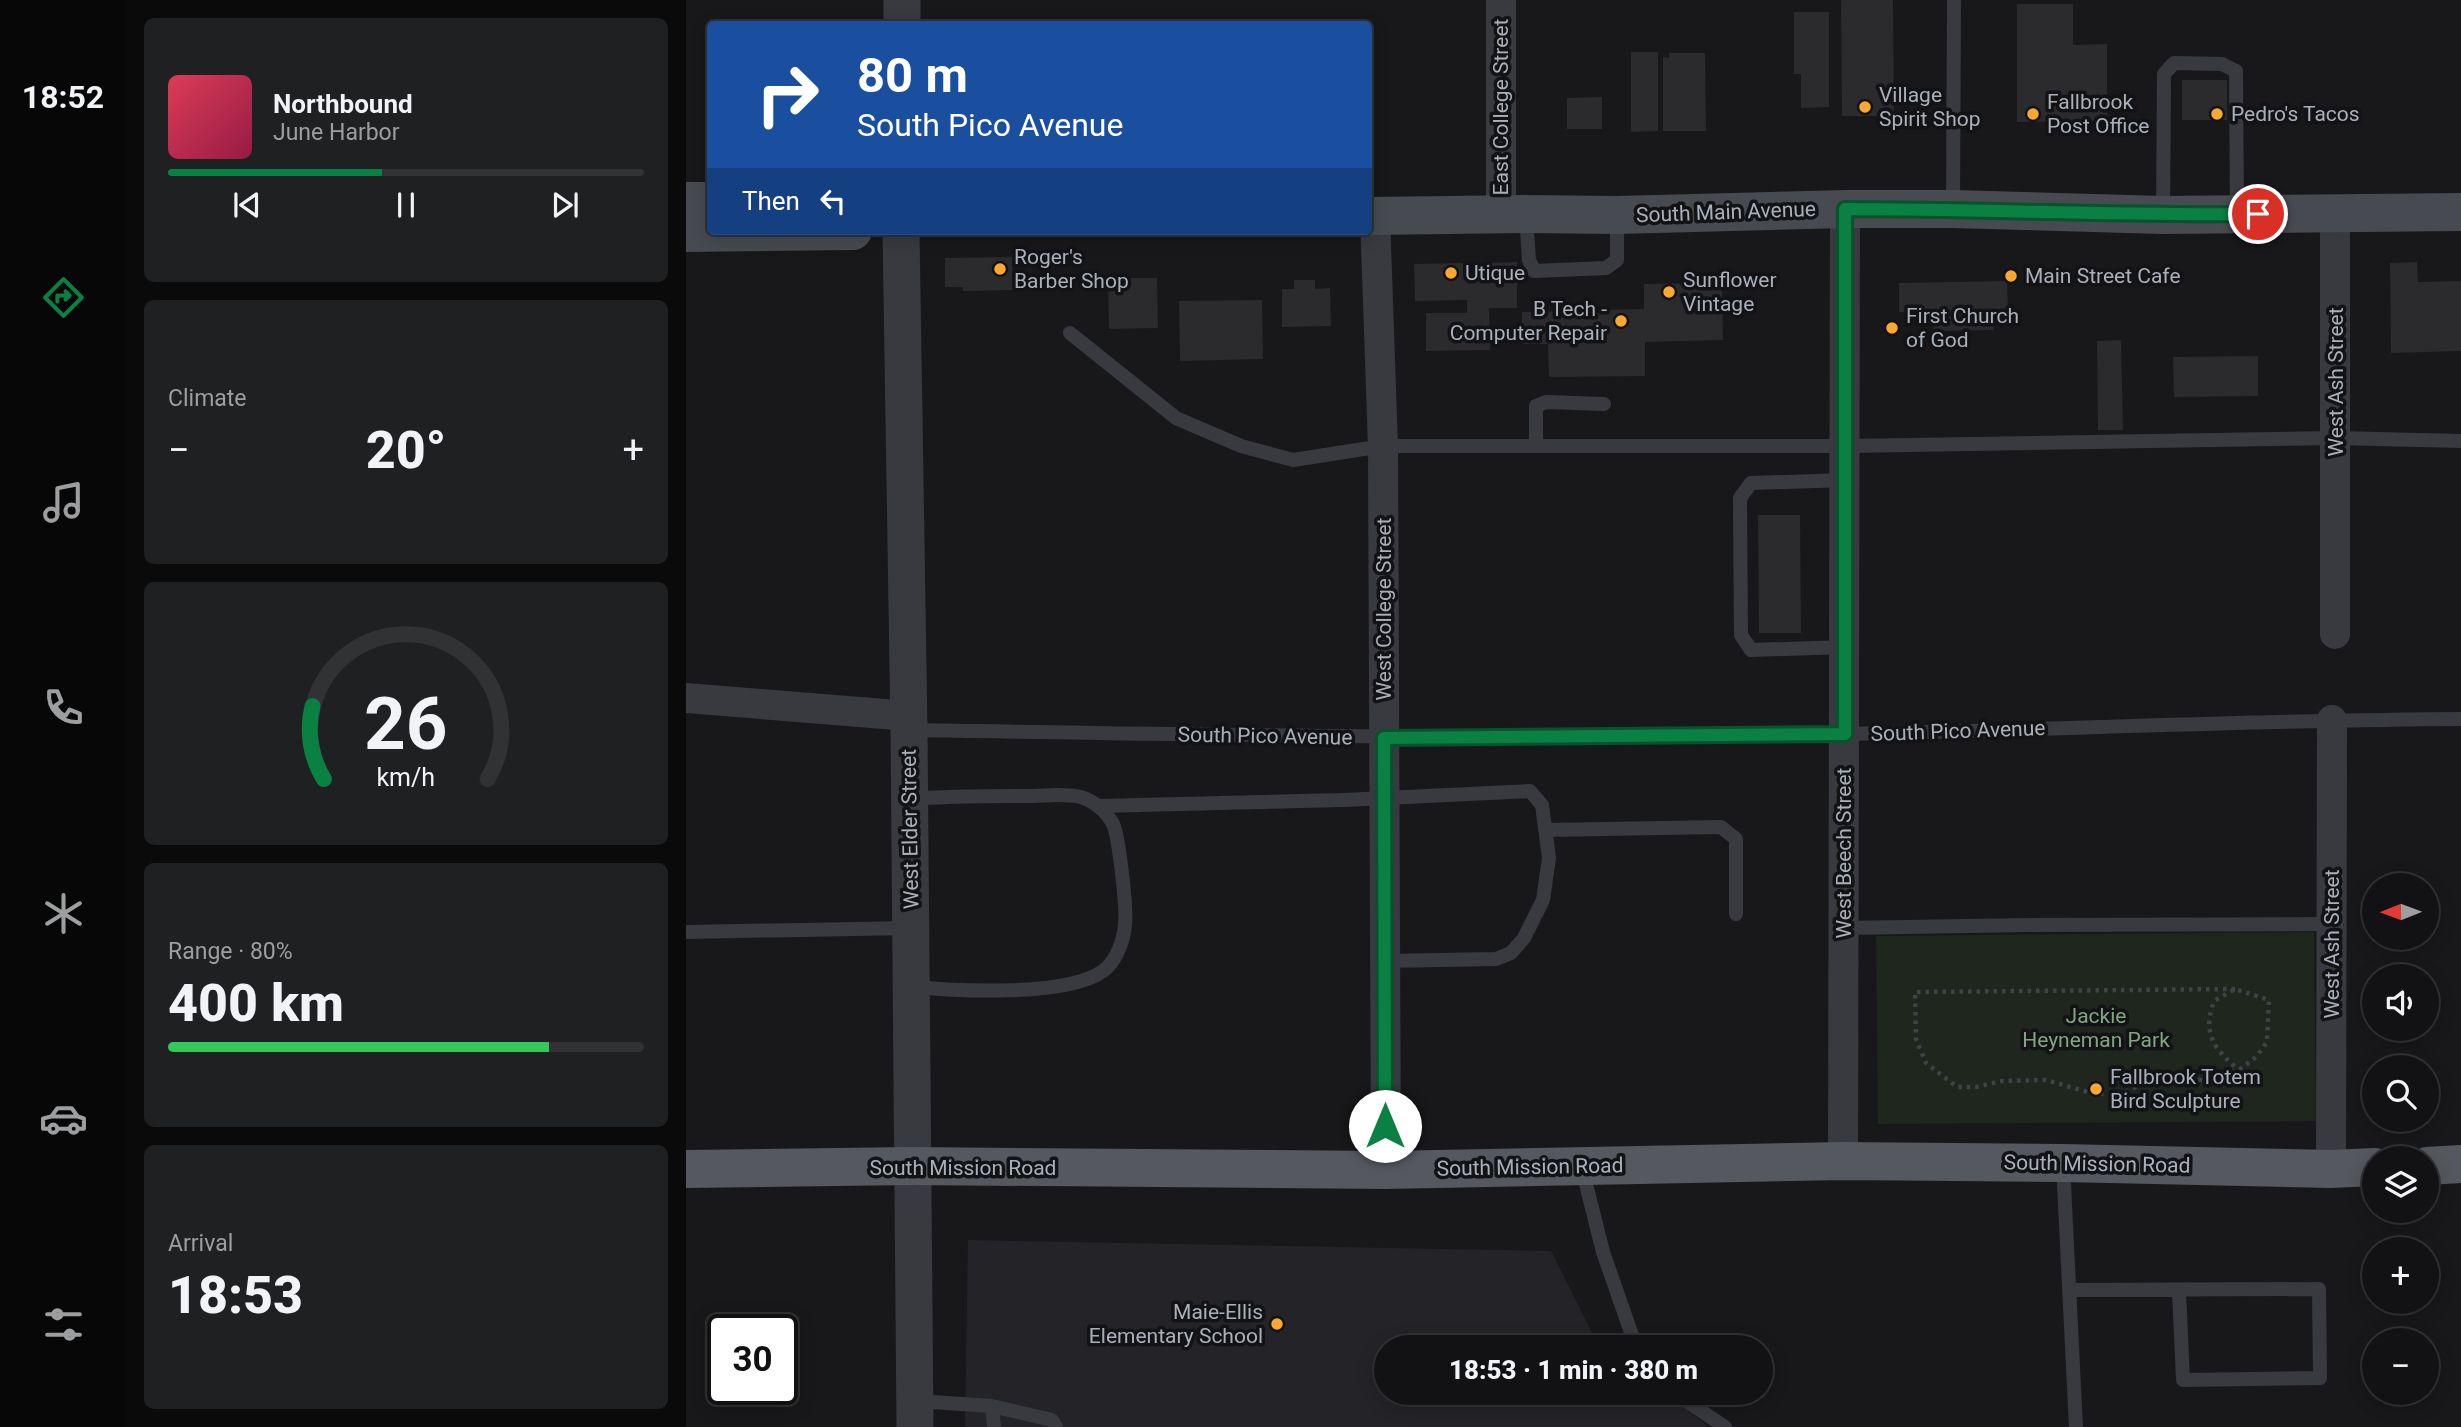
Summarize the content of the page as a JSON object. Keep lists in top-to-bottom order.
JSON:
{
  "streets": {
    "main road": ["South Main Avenue", "South Mission Road"],
    "street": [
      "East College Street",
      "West Ash Street",
      "West College Street",
      "South Pico Avenue",
      "West Elder Street",
      "West Beech Street"
    ]
  },
  "crossings": [
    ["East College Street", "South Main Avenue"],
    ["South Main Avenue", "West Ash Street"],
    ["South Main Avenue", "West College Street"],
    ["South Main Avenue", "West Beech Street"],
    ["West Ash Street", "South Pico Avenue"],
    ["West Ash Street", "South Mission Road"],
    ["West College Street", "South Pico Avenue"],
    ["West College Street", "South Mission Road"],
    ["South Pico Avenue", "West Elder Street"],
    ["South Pico Avenue", "West Beech Street"],
    ["West Elder Street", "South Mission Road"],
    ["West Beech Street", "South Mission Road"]
  ],
  "parks": ["Jackie Heyneman Park"],
  "places": [
    "Village Spirit Shop",
    "Fallbrook Post Office",
    "Pedro's Tacos",
    "Roger's Barber Shop",
    "Utique",
    "Main Street Cafe",
    "Sunflower Vintage",
    "B Tech - Computer Repair",
    "First Church of God",
    "Fallbrook Totem Bird Sculpture",
    "Maie-Ellis Elementary School"
  ],
  "north": "left",
  "page": {
    "tabs": "18:52",
    "turn": ["80 m", "South Pico Avenue"],
    "song": ["Northbound", "June Harbor"],
    "then": "Then",
    "tile": [
      "Climate",
      ["Range · 80%", "400 km"],
      ["Arrival", "18:53"]
    ],
    "heat": ["−", "20°", "+"],
    "map_buttons": ["+", "−"],
    "limit": "30",
    "trip": "18:53 · 1 min · 380 m",
    "gauge": ["26", "km/h"]
  }
}
